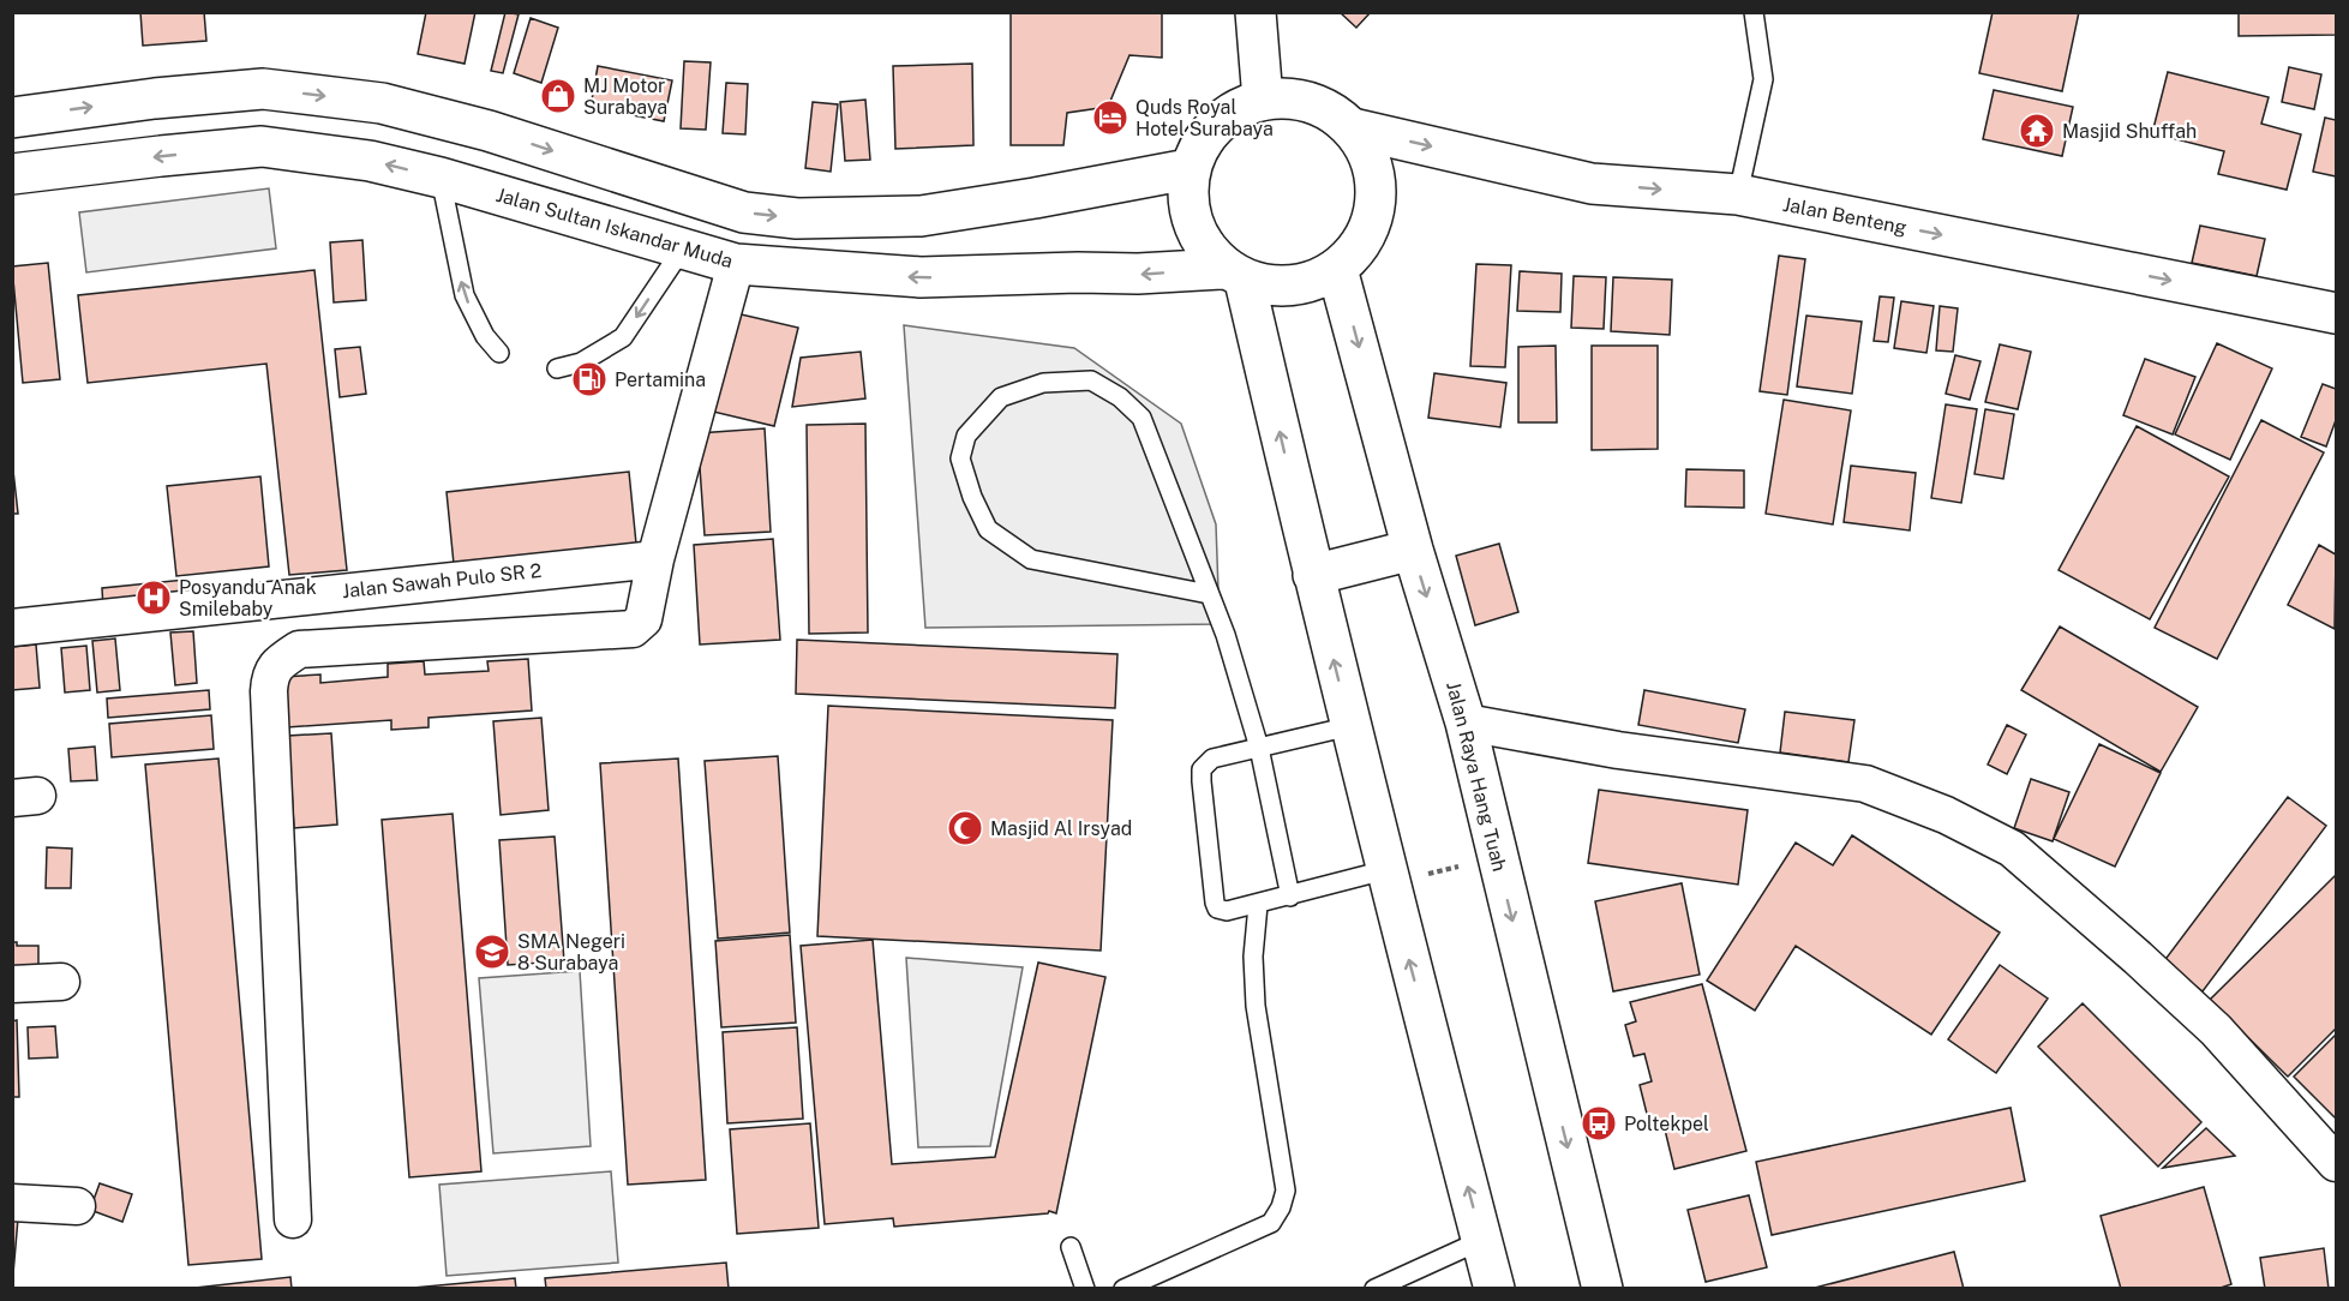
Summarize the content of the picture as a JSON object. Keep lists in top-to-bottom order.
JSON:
{
  "streets": {
    "main road": ["Jalan Benteng", "Jalan Sultan Iskandar Muda", "Jalan Raya Hang Tuah"],
    "street": ["Jalan Sawah Pulo SR 2"]
  },
  "crossings": [
    ["Jalan Benteng", "Jalan Sultan Iskandar Muda"],
    ["Jalan Benteng", "Jalan Raya Hang Tuah"],
    ["Jalan Sultan Iskandar Muda", "Jalan Raya Hang Tuah"]
  ],
  "one_way": ["Jalan Benteng"],
  "places": {
    "shop": ["MJ Motor Surabaya"],
    "hotel": ["Quds Royal Hotel Surabaya"],
    "temple": ["Masjid Shuffah"],
    "fuel station": ["Pertamina"],
    "hospital": ["Posyandu Anak Smilebaby"],
    "mosque": ["Masjid Al Irsyad"],
    "school or university": ["SMA Negeri 8 Surabaya"],
    "bus stop": ["Poltekpel"]
  }
}
